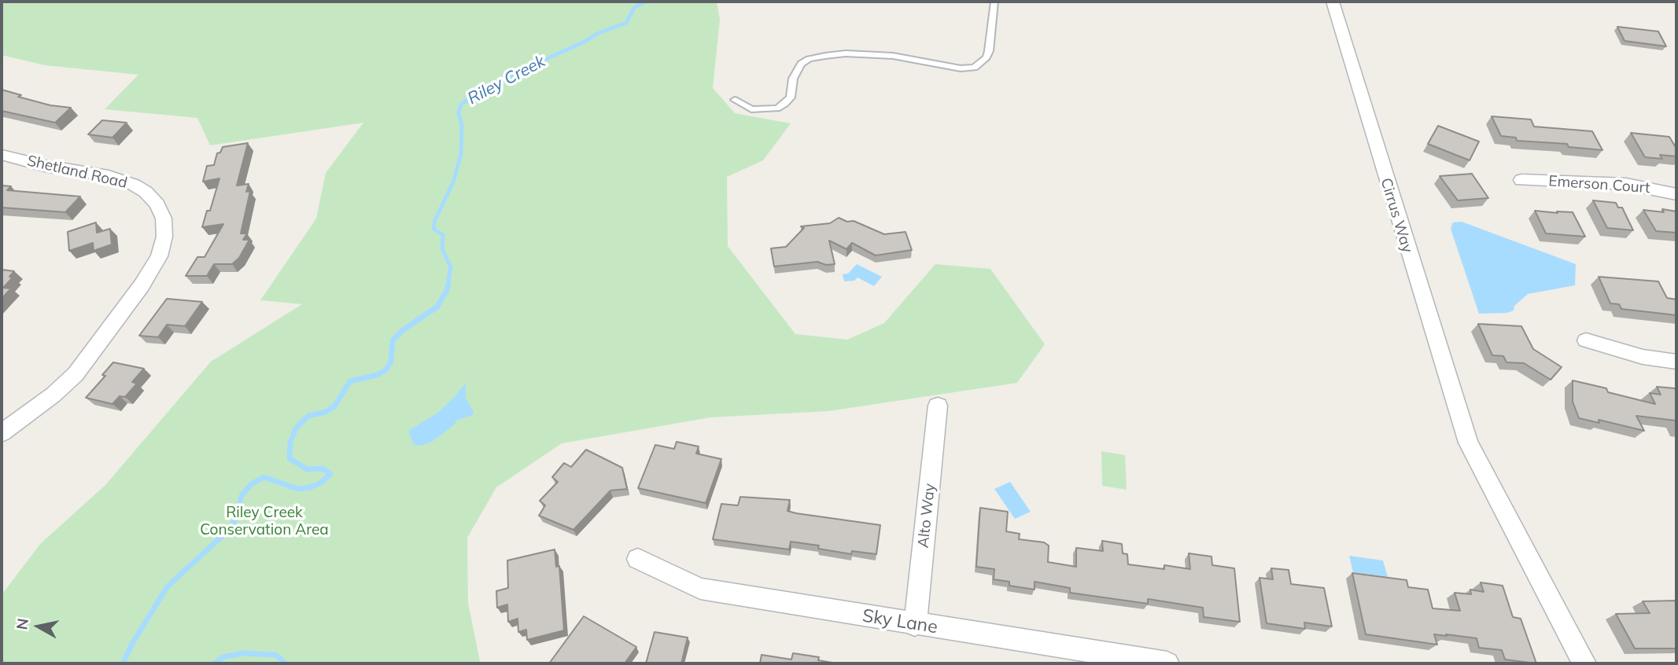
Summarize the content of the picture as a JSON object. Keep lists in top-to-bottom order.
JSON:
{
  "streets": {
    "street": [
      "Shetland Road",
      "Emerson Court",
      "Cirrus Way",
      "Alto Way",
      "Sky Lane"
    ]
  },
  "crossings": [
    ["Alto Way", "Sky Lane"]
  ],
  "water": ["Riley Creek"],
  "parks": ["Riley Creek Conservation Area"],
  "north": "left"
}
